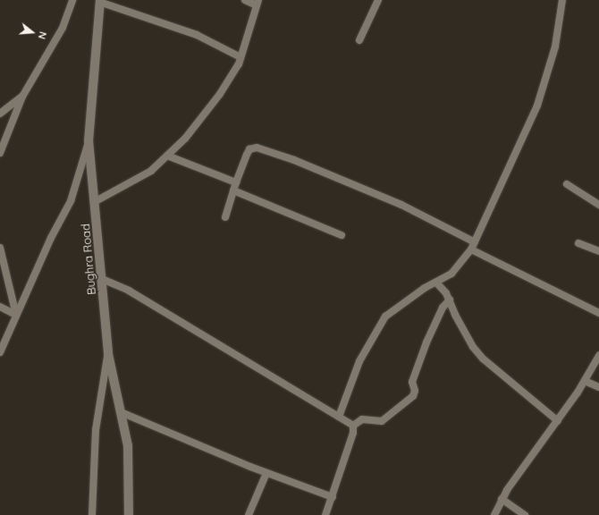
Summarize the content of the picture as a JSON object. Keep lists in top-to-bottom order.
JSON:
{
  "streets": {
    "street": ["Bughra Road"]
  },
  "north": "right"
}
